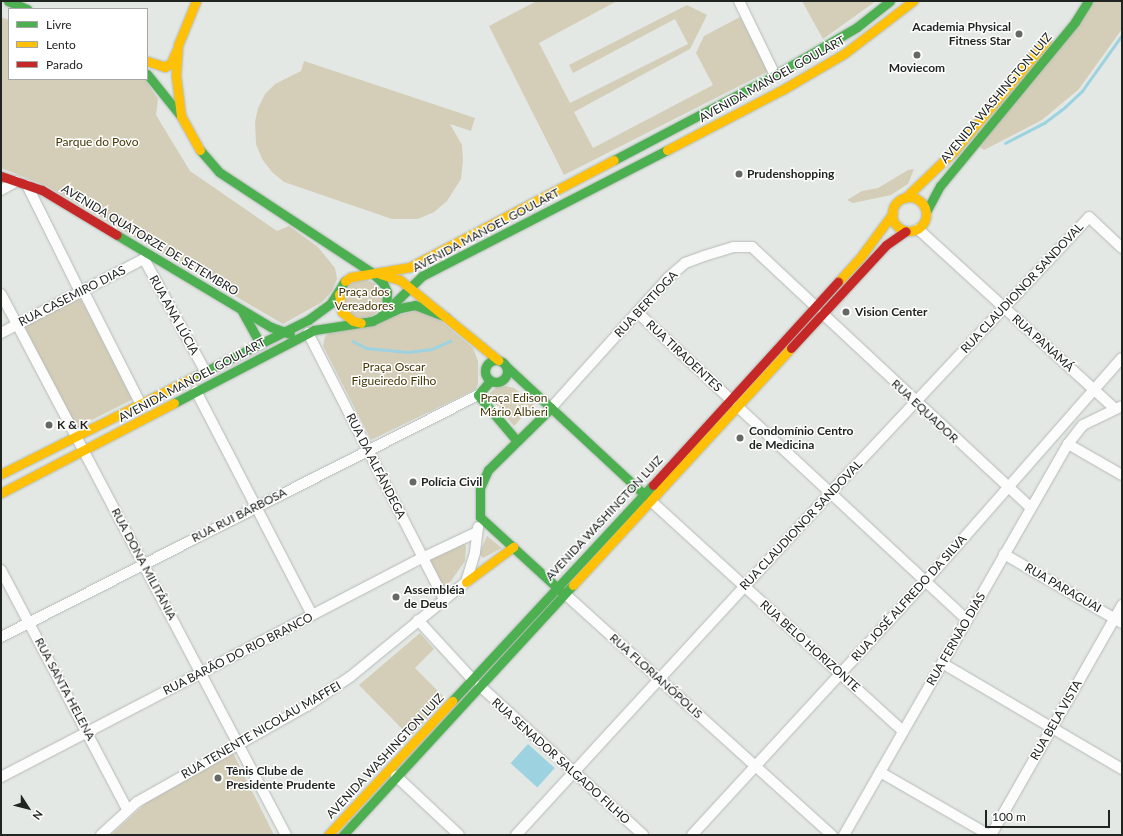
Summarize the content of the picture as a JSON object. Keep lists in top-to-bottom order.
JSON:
{
  "streets": {
    "main road": [
      "AVENIDA MANOEL GOULART",
      "AVENIDA WASHINGTON LUIZ",
      "AVENIDA QUATORZE DE SETEMBRO",
      "RUA BELO HORIZONTE",
      "RUA FLORIANÓPOLIS"
    ],
    "street": [
      "RUA CLAUDIONOR SANDOVAL",
      "RUA CASEMIRO DIAS",
      "RUA BERTIOGA",
      "RUA ANA LÚCIA",
      "RUA PANAMÁ",
      "RUA TIRADENTES",
      "RUA EQUADOR",
      "RUA DA ALFÂNDEGA",
      "RUA RUI BARBOSA",
      "RUA DONA MILITÂNIA",
      "RUA PARAGUAI",
      "RUA JOSÉ ALFREDO DA SILVA",
      "RUA FERNÃO DIAS",
      "RUA BARÃO DO RIO BRANCO",
      "RUA SANTA HELENA",
      "RUA BELA VISTA",
      "RUA TENENTE NICOLAU MAFFEI",
      "RUA SENADOR SALGADO FILHO"
    ]
  },
  "crossings": [
    ["AVENIDA MANOEL GOULART", "AVENIDA QUATORZE DE SETEMBRO"],
    ["AVENIDA MANOEL GOULART", "RUA ANA LÚCIA"],
    ["AVENIDA MANOEL GOULART", "RUA DA ALFÂNDEGA"],
    ["AVENIDA MANOEL GOULART", "RUA DONA MILITÂNIA"],
    ["AVENIDA WASHINGTON LUIZ", "RUA BERTIOGA"],
    ["AVENIDA WASHINGTON LUIZ", "RUA PANAMÁ"],
    ["AVENIDA WASHINGTON LUIZ", "RUA TIRADENTES"],
    ["AVENIDA WASHINGTON LUIZ", "RUA EQUADOR"],
    ["AVENIDA WASHINGTON LUIZ", "RUA BELO HORIZONTE"],
    ["AVENIDA WASHINGTON LUIZ", "RUA FLORIANÓPOLIS"],
    ["AVENIDA WASHINGTON LUIZ", "RUA SENADOR SALGADO FILHO"],
    ["AVENIDA QUATORZE DE SETEMBRO", "RUA CASEMIRO DIAS"],
    ["AVENIDA QUATORZE DE SETEMBRO", "RUA ANA LÚCIA"],
    ["AVENIDA QUATORZE DE SETEMBRO", "RUA DA ALFÂNDEGA"],
    ["RUA CLAUDIONOR SANDOVAL", "RUA PANAMÁ"],
    ["RUA CLAUDIONOR SANDOVAL", "RUA TIRADENTES"],
    ["RUA CLAUDIONOR SANDOVAL", "RUA EQUADOR"],
    ["RUA CLAUDIONOR SANDOVAL", "RUA BELO HORIZONTE"],
    ["RUA CLAUDIONOR SANDOVAL", "RUA FLORIANÓPOLIS"],
    ["RUA CLAUDIONOR SANDOVAL", "RUA SENADOR SALGADO FILHO"],
    ["RUA CASEMIRO DIAS", "RUA ANA LÚCIA"],
    ["RUA CASEMIRO DIAS", "RUA DONA MILITÂNIA"],
    ["RUA BERTIOGA", "RUA TIRADENTES"],
    ["RUA BERTIOGA", "RUA BELO HORIZONTE"],
    ["RUA PANAMÁ", "RUA JOSÉ ALFREDO DA SILVA"],
    ["RUA PANAMÁ", "RUA FERNÃO DIAS"],
    ["RUA TIRADENTES", "RUA JOSÉ ALFREDO DA SILVA"],
    ["RUA TIRADENTES", "RUA FERNÃO DIAS"],
    ["RUA EQUADOR", "RUA JOSÉ ALFREDO DA SILVA"],
    ["RUA EQUADOR", "RUA FERNÃO DIAS"],
    ["RUA DA ALFÂNDEGA", "RUA RUI BARBOSA"],
    ["RUA DA ALFÂNDEGA", "RUA BARÃO DO RIO BRANCO"],
    ["RUA DA ALFÂNDEGA", "RUA TENENTE NICOLAU MAFFEI"],
    ["RUA RUI BARBOSA", "RUA DONA MILITÂNIA"],
    ["RUA RUI BARBOSA", "RUA SANTA HELENA"],
    ["RUA DONA MILITÂNIA", "RUA BARÃO DO RIO BRANCO"],
    ["RUA DONA MILITÂNIA", "RUA TENENTE NICOLAU MAFFEI"],
    ["RUA PARAGUAI", "RUA FERNÃO DIAS"],
    ["RUA PARAGUAI", "RUA BELA VISTA"],
    ["RUA JOSÉ ALFREDO DA SILVA", "RUA BELO HORIZONTE"],
    ["RUA JOSÉ ALFREDO DA SILVA", "RUA FLORIANÓPOLIS"],
    ["RUA FERNÃO DIAS", "RUA BELO HORIZONTE"],
    ["RUA BARÃO DO RIO BRANCO", "RUA SANTA HELENA"],
    ["RUA SANTA HELENA", "RUA TENENTE NICOLAU MAFFEI"],
    ["RUA TENENTE NICOLAU MAFFEI", "RUA SENADOR SALGADO FILHO"]
  ],
  "parks": [
    "Parque do Povo",
    "Praça dos Vereadores",
    "Praça Oscar Figueiredo Filho",
    "Praça Edison Mário Albieri"
  ],
  "places": [
    "Academia Physical Fitness Star",
    "Moviecom",
    "Prudenshopping",
    "Vision Center",
    "K & K",
    "Condomínio Centro de Medicina",
    "Polícia Civil",
    "Assembléia de Deus",
    "Tênis Clube de Presidente Prudente"
  ],
  "legend": ["Livre", "Lento", "Parado"],
  "scale_bar": "100 m",
  "north": "bottom right"
}
